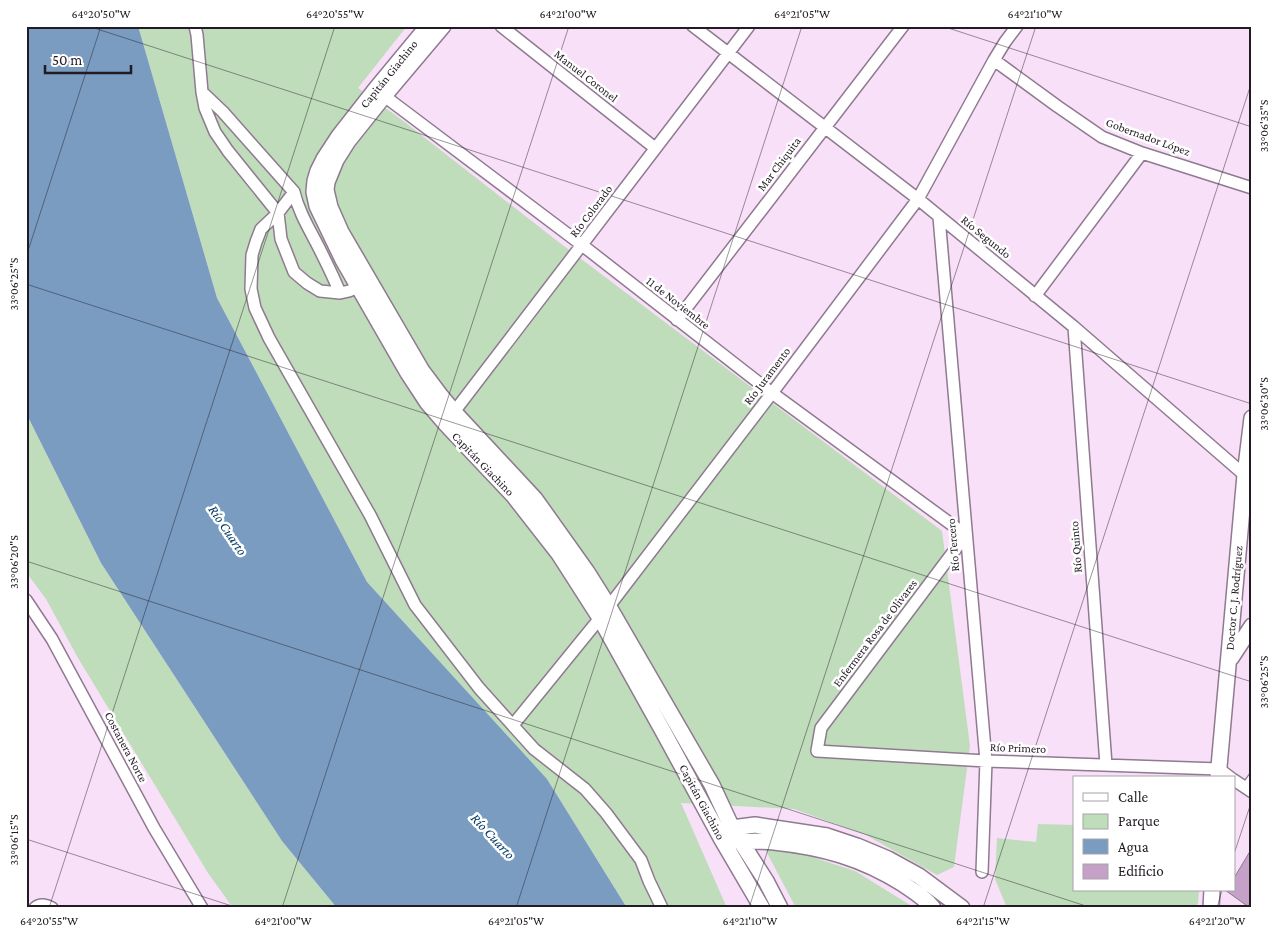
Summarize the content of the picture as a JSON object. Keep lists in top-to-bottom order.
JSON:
{
  "streets": {
    "main road": ["Capitán Giachino", "Doctor C. J. Rodríguez"],
    "street": [
      "Manuel Coronel",
      "Gobernador López",
      "Mar Chiquita",
      "Río Colorado",
      "Río Segundo",
      "11 de Noviembre",
      "Río Juramento",
      "Río Tercero",
      "Río Quinto",
      "Enfermera Rosa de Olivares",
      "Costanera Norte",
      "Río Primero"
    ]
  },
  "crossings": [
    ["Capitán Giachino", "Río Colorado"],
    ["Capitán Giachino", "11 de Noviembre"],
    ["Capitán Giachino", "Río Juramento"],
    ["Manuel Coronel", "Río Colorado"],
    ["Gobernador López", "Río Juramento"],
    ["Mar Chiquita", "Río Segundo"],
    ["Mar Chiquita", "11 de Noviembre"],
    ["Río Colorado", "Río Segundo"],
    ["Río Colorado", "11 de Noviembre"],
    ["Río Segundo", "Río Juramento"],
    ["Río Segundo", "Río Tercero"],
    ["Río Segundo", "Río Quinto"],
    ["Río Segundo", "Doctor C. J. Rodríguez"],
    ["11 de Noviembre", "Río Juramento"],
    ["11 de Noviembre", "Río Tercero"],
    ["11 de Noviembre", "Enfermera Rosa de Olivares"],
    ["Río Tercero", "Enfermera Rosa de Olivares"],
    ["Río Tercero", "Río Primero"],
    ["Río Quinto", "Río Primero"],
    ["Doctor C. J. Rodríguez", "Río Primero"],
    ["Enfermera Rosa de Olivares", "Río Primero"]
  ],
  "water": ["Río Cuarto"],
  "legend": [
    "Calle",
    "Parque",
    "Agua",
    "Edificio"
  ],
  "scale_bar": "50 m",
  "coordinates": [
    "64°20'50\"W",
    "64°20'55\"W",
    "64°21'00\"W",
    "64°21'05\"W",
    "64°21'10\"W",
    "33°06'35\"S",
    "33°06'25\"S",
    "33°06'30\"S",
    "33°06'20\"S",
    "33°06'15\"S",
    "64°21'15\"W",
    "64°21'20\"W"
  ]
}
